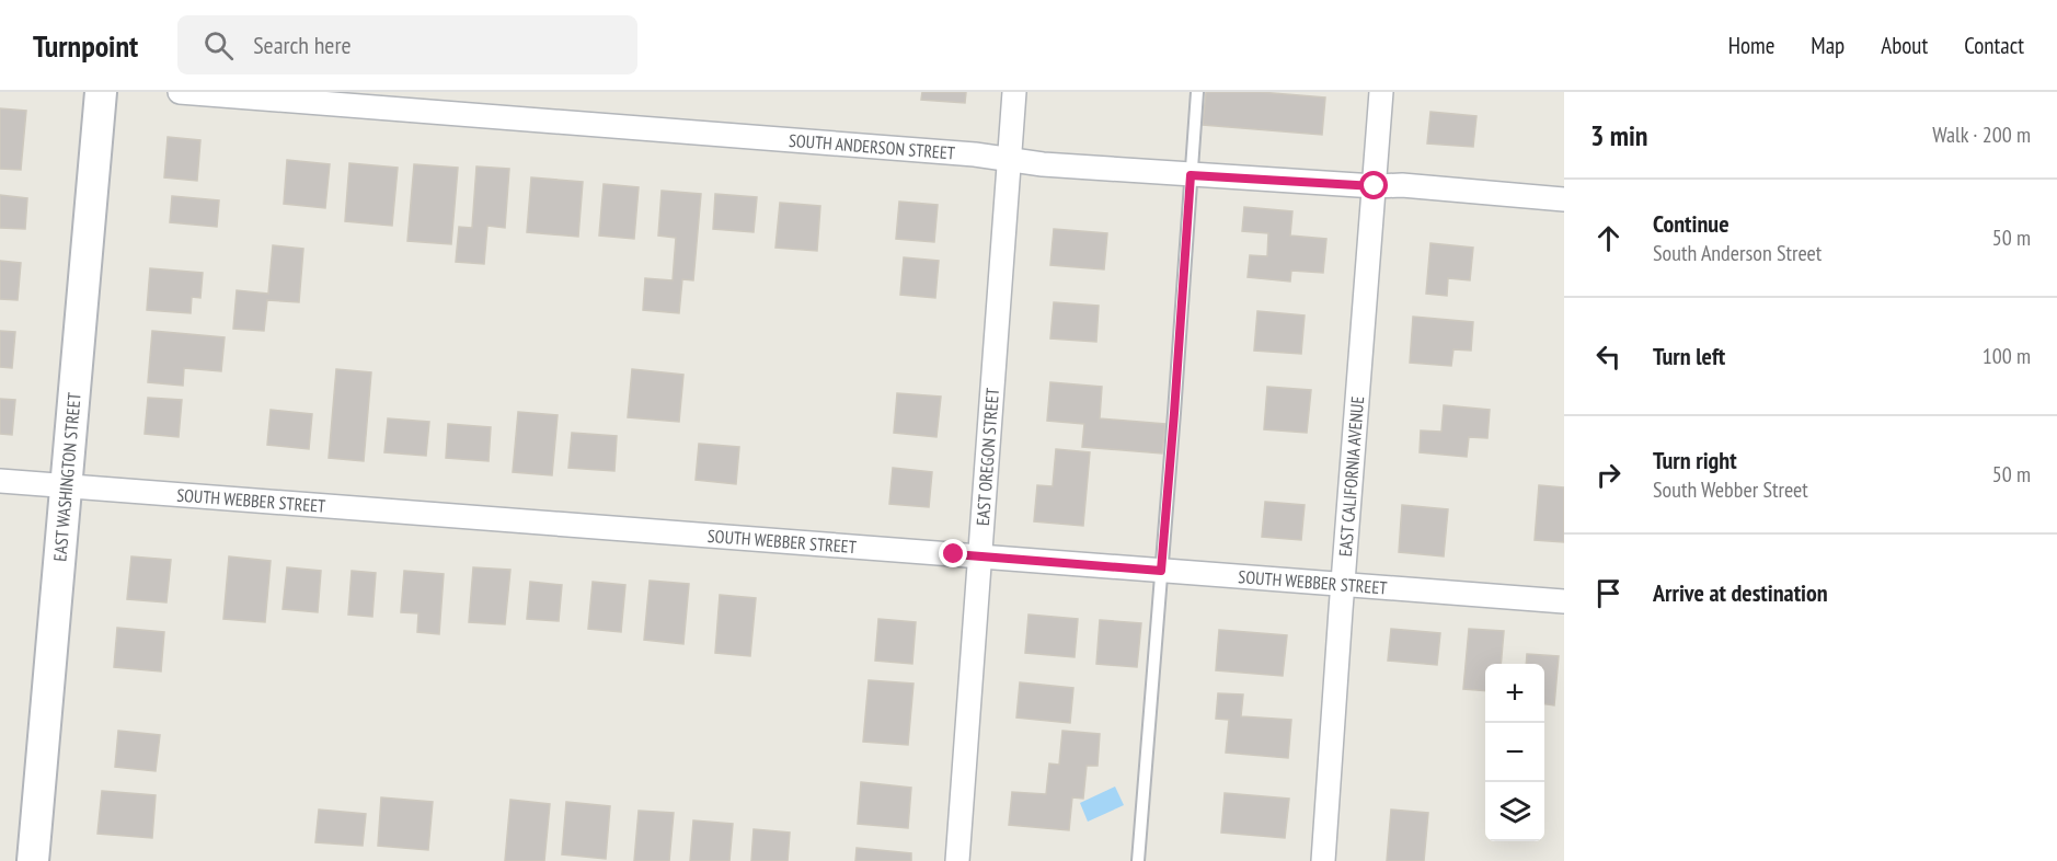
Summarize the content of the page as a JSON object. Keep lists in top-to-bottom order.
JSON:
{
  "streets": {
    "main road": ["EAST WASHINGTON STREET"],
    "street": [
      "SOUTH ANDERSON STREET",
      "EAST OREGON STREET",
      "EAST CALIFORNIA AVENUE",
      "SOUTH WEBBER STREET"
    ]
  },
  "crossings": [
    ["SOUTH ANDERSON STREET", "EAST OREGON STREET"],
    ["SOUTH ANDERSON STREET", "EAST CALIFORNIA AVENUE"],
    ["EAST OREGON STREET", "SOUTH WEBBER STREET"],
    ["EAST WASHINGTON STREET", "SOUTH WEBBER STREET"],
    ["EAST CALIFORNIA AVENUE", "SOUTH WEBBER STREET"]
  ],
  "page": {
    "header": "Turnpoint",
    "search": "Search here",
    "nav": [
      "Home",
      "Map",
      "About",
      "Contact"
    ],
    "heading": ["3 min", "Walk · 200 m"],
    "list": [
      ["Continue", "South Anderson Street", "50 m"],
      ["Turn left", "100 m"],
      ["Turn right", "South Webber Street", "50 m"],
      "Arrive at destination"
    ],
    "map_buttons": ["+", "−"]
  }
}
